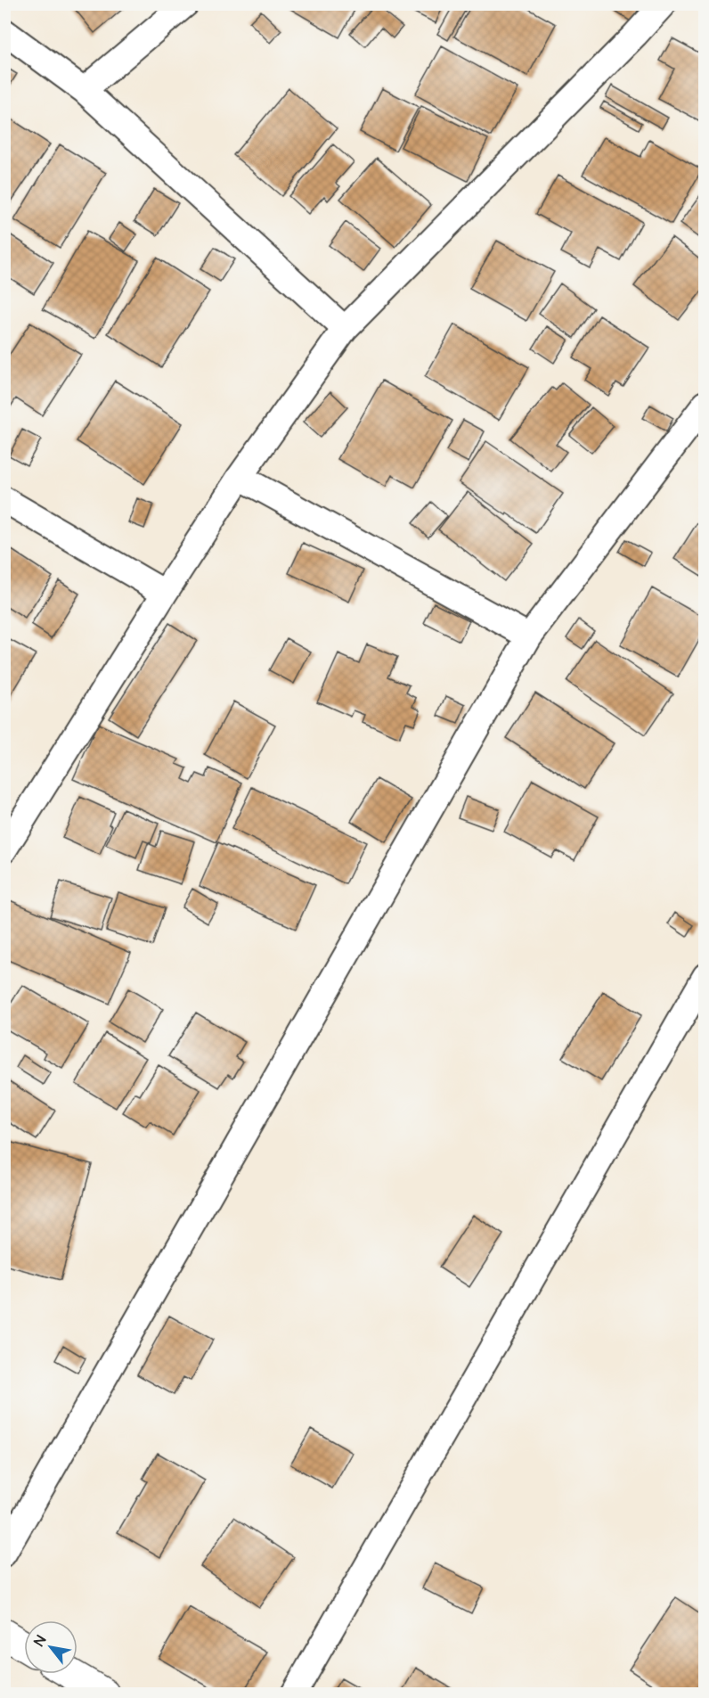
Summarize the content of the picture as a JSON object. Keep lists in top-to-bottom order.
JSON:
{
  "north": "top left"
}
